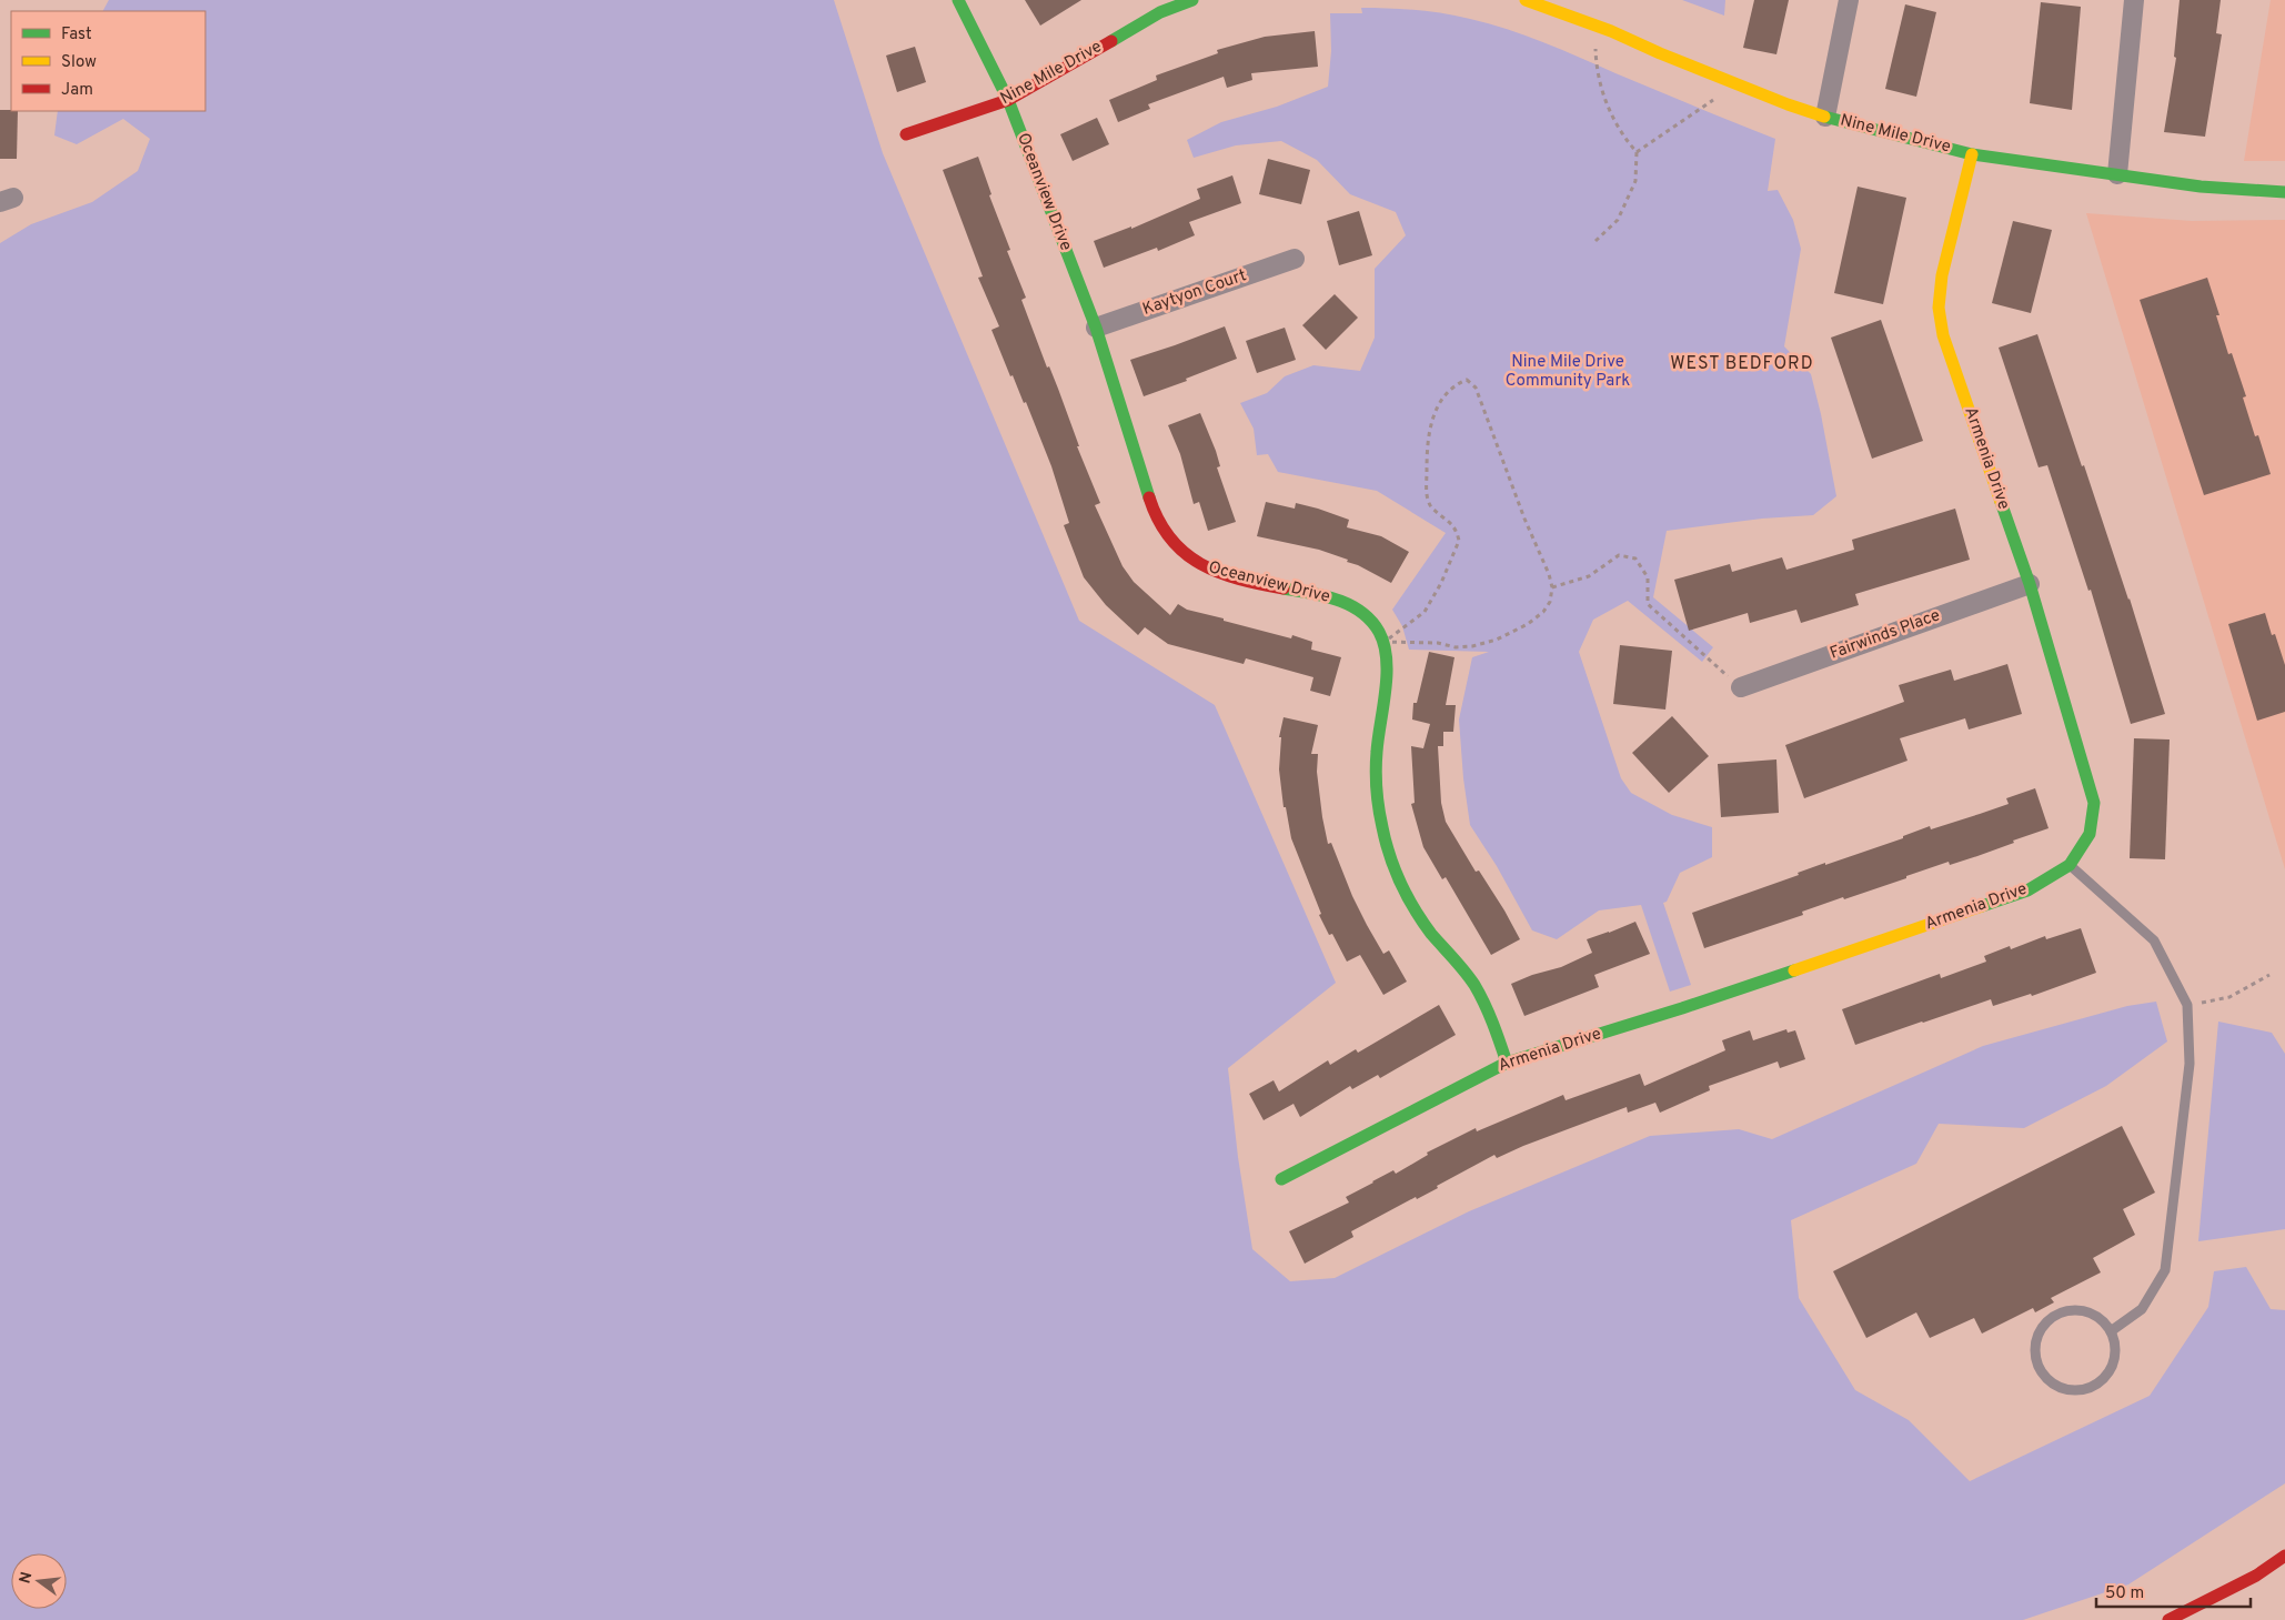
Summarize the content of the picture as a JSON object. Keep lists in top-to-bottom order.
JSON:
{
  "streets": {
    "main road": ["Nine Mile Drive", "Oceanview Drive", "Armenia Drive"],
    "street": ["Kaytyon Court", "Fairwinds Place"]
  },
  "crossings": [
    ["Nine Mile Drive", "Oceanview Drive"],
    ["Nine Mile Drive", "Armenia Drive"],
    ["Oceanview Drive", "Kaytyon Court"],
    ["Oceanview Drive", "Armenia Drive"],
    ["Armenia Drive", "Fairwinds Place"]
  ],
  "districts": ["WEST BEDFORD"],
  "parks": ["Nine Mile Drive Community Park"],
  "legend": ["Fast", "Slow", "Jam"],
  "scale_bar": "50 m",
  "north": "left"
}
